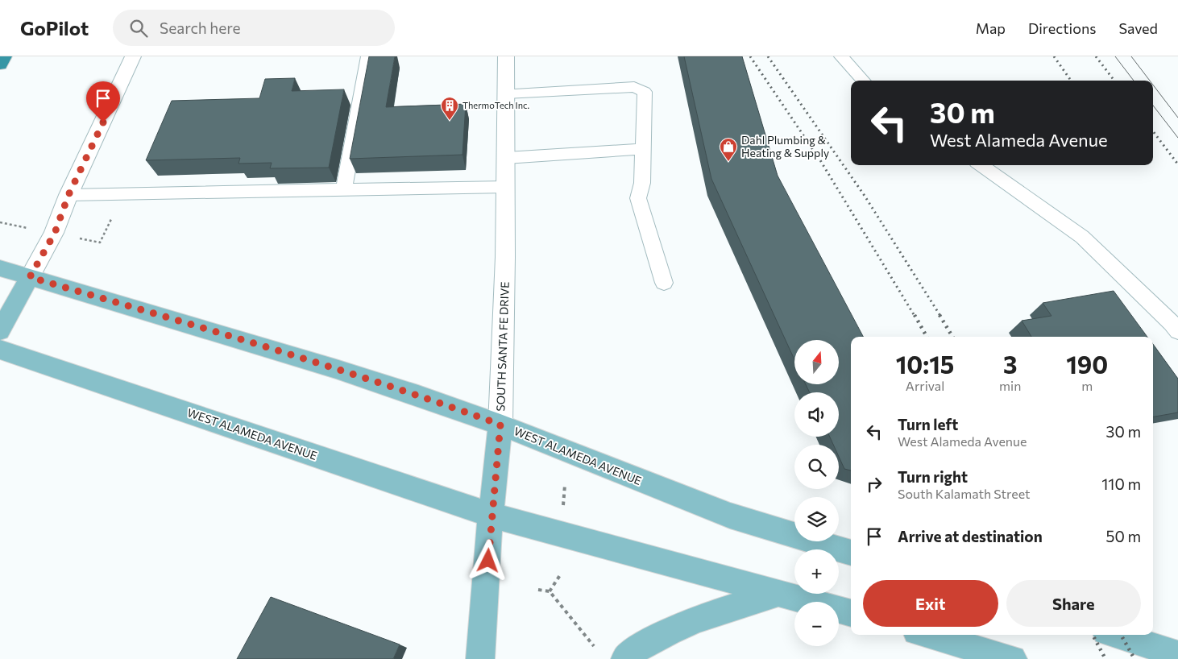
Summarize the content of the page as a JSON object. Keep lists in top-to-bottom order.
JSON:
{
  "streets": {
    "main road": ["SOUTH SANTA FE DRIVE", "WEST ALAMEDA AVENUE"]
  },
  "crossings": [
    ["SOUTH SANTA FE DRIVE", "WEST ALAMEDA AVENUE"]
  ],
  "places": {
    "building": ["ThermoTech Inc."],
    "shop": ["Dahl Plumbing & Heating & Supply"]
  },
  "north": "top",
  "page": {
    "header": "GoPilot",
    "search": "Search here",
    "nav": ["Map", "Directions", "Saved"],
    "turn": ["30 m", "West Alameda Avenue"],
    "eta": [
      "10:15",
      "Arrival",
      "3",
      "min",
      "190",
      "m"
    ],
    "map_buttons": ["+", "−"],
    "list": [
      {
        "name": "Turn left",
        "note": "West Alameda Avenue",
        "value": "30 m"
      },
      {
        "name": "Turn right",
        "note": "South Kalamath Street",
        "value": "110 m"
      },
      {
        "name": "Arrive at destination",
        "value": "50 m"
      }
    ],
    "buttons": ["Exit", "Share"]
  }
}
